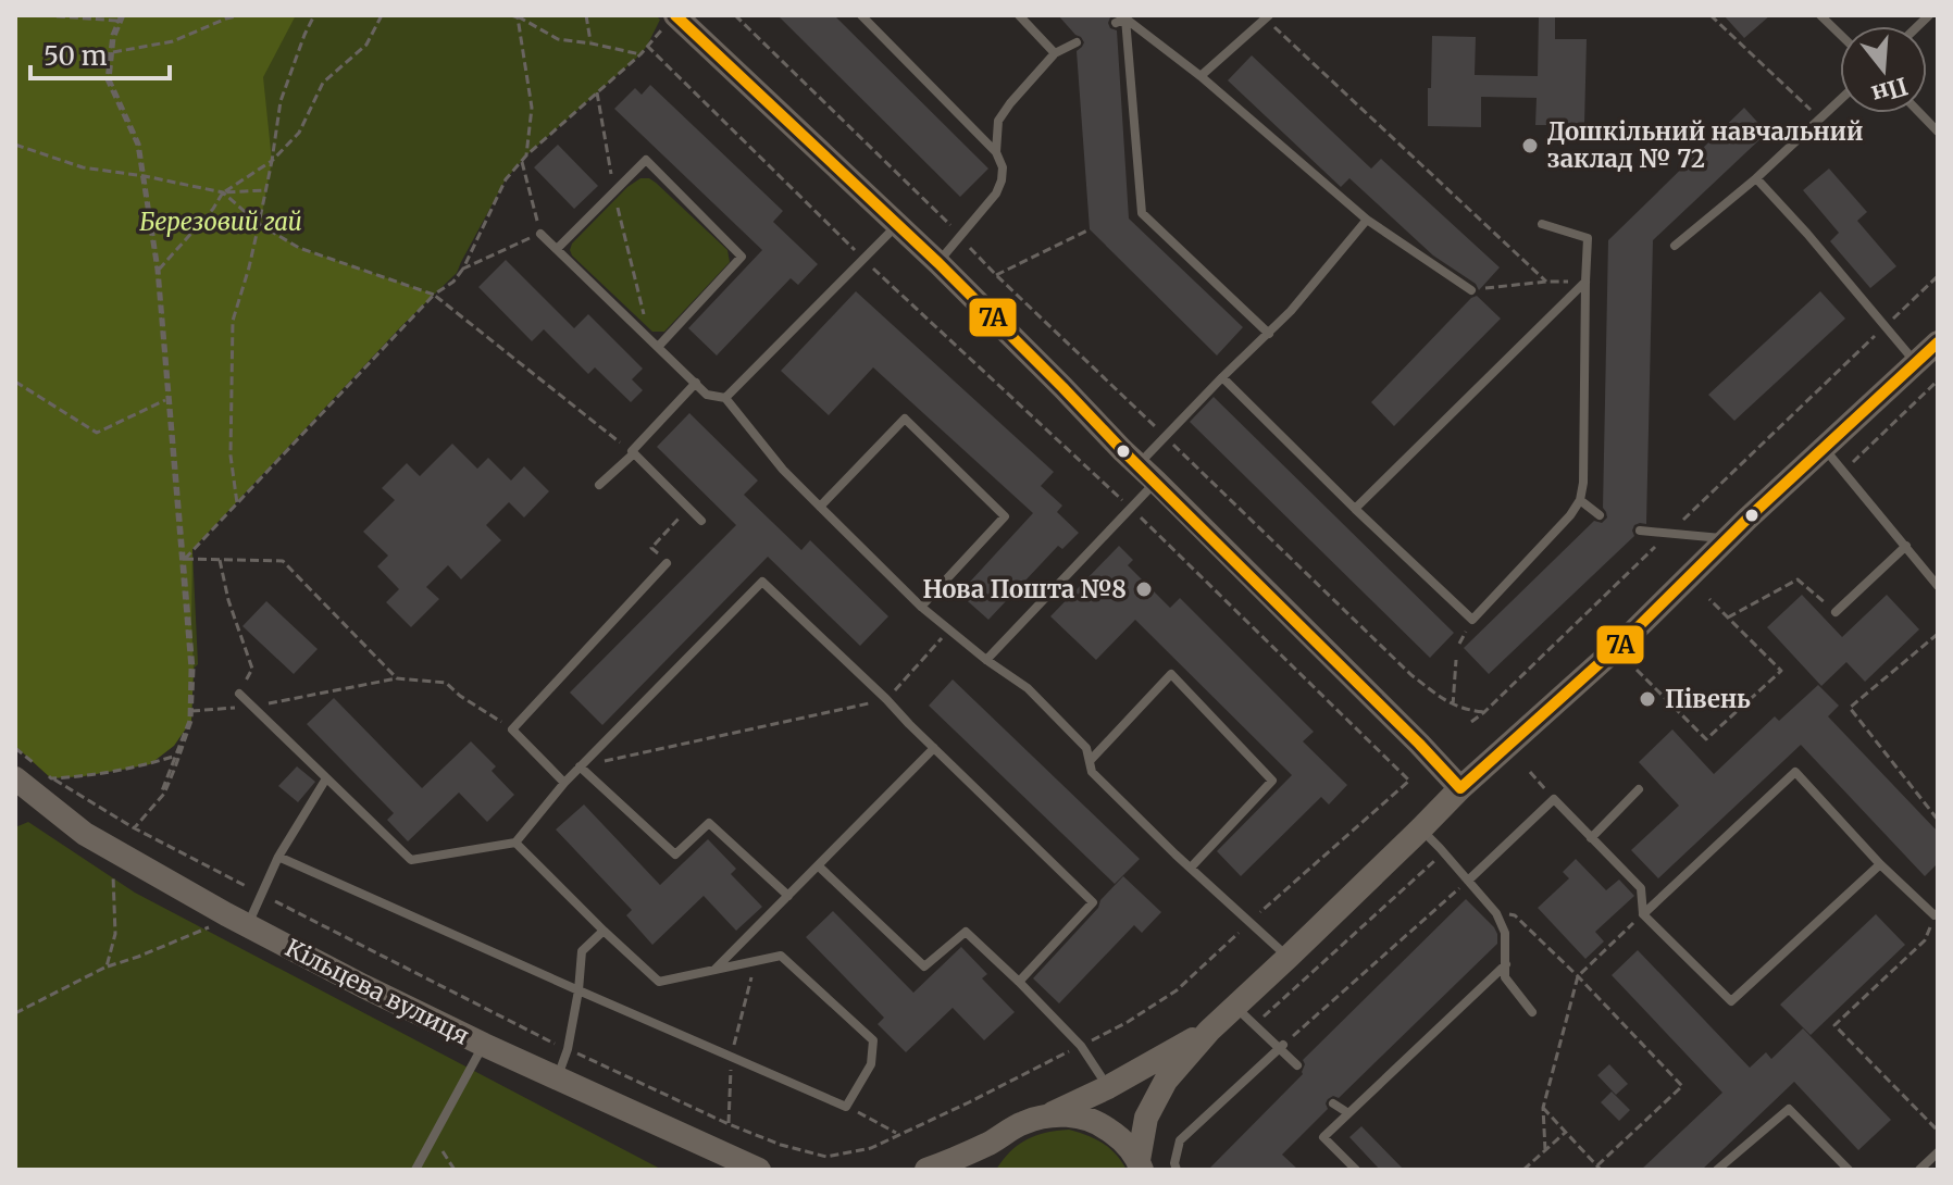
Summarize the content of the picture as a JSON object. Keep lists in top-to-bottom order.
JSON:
{
  "streets": {
    "main road": ["Кільцева вулиця"]
  },
  "parks": ["Березовий гай"],
  "places": ["Дошкільний навчальний заклад № 72", "Нова Пошта №8", "Півень"],
  "lines": ["transit line 7А"],
  "scale_bar": "50 m",
  "north": "bottom"
}
